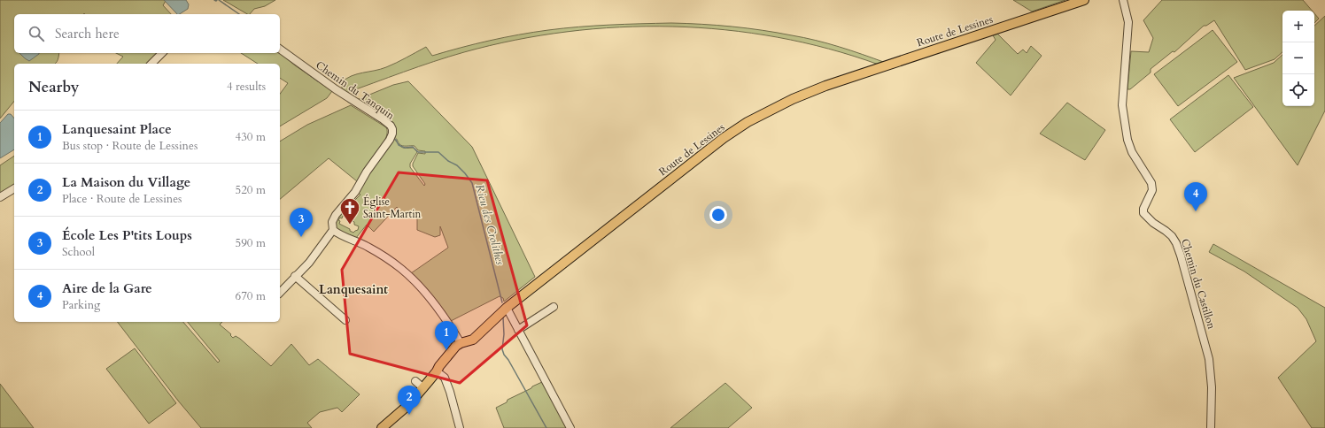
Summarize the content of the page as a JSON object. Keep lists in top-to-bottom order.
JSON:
{
  "streets": {
    "main road": ["Route de Lessines"],
    "street": ["Chemin du Tanquin", "Chemin du Castillon"]
  },
  "districts": ["Lanquesaint"],
  "water": ["Rieu des Crolithes"],
  "places": {
    "church": ["Église Saint-Martin"]
  },
  "page": {
    "map_buttons": ["+", "−"],
    "search": "Search here",
    "heading": ["Nearby", "4 results"],
    "list": [
      {
        "mark": "1",
        "name": "Lanquesaint Place",
        "note": "Bus stop · Route de Lessines",
        "value": "430 m"
      },
      {
        "mark": "2",
        "name": "La Maison du Village",
        "note": "Place · Route de Lessines",
        "value": "520 m"
      },
      {
        "mark": "3",
        "name": "École Les P'tits Loups",
        "note": "School",
        "value": "590 m"
      },
      {
        "mark": "4",
        "name": "Aire de la Gare",
        "note": "Parking",
        "value": "670 m"
      }
    ],
    "pins": [
      "4",
      "3",
      "1",
      "2"
    ]
  }
}
